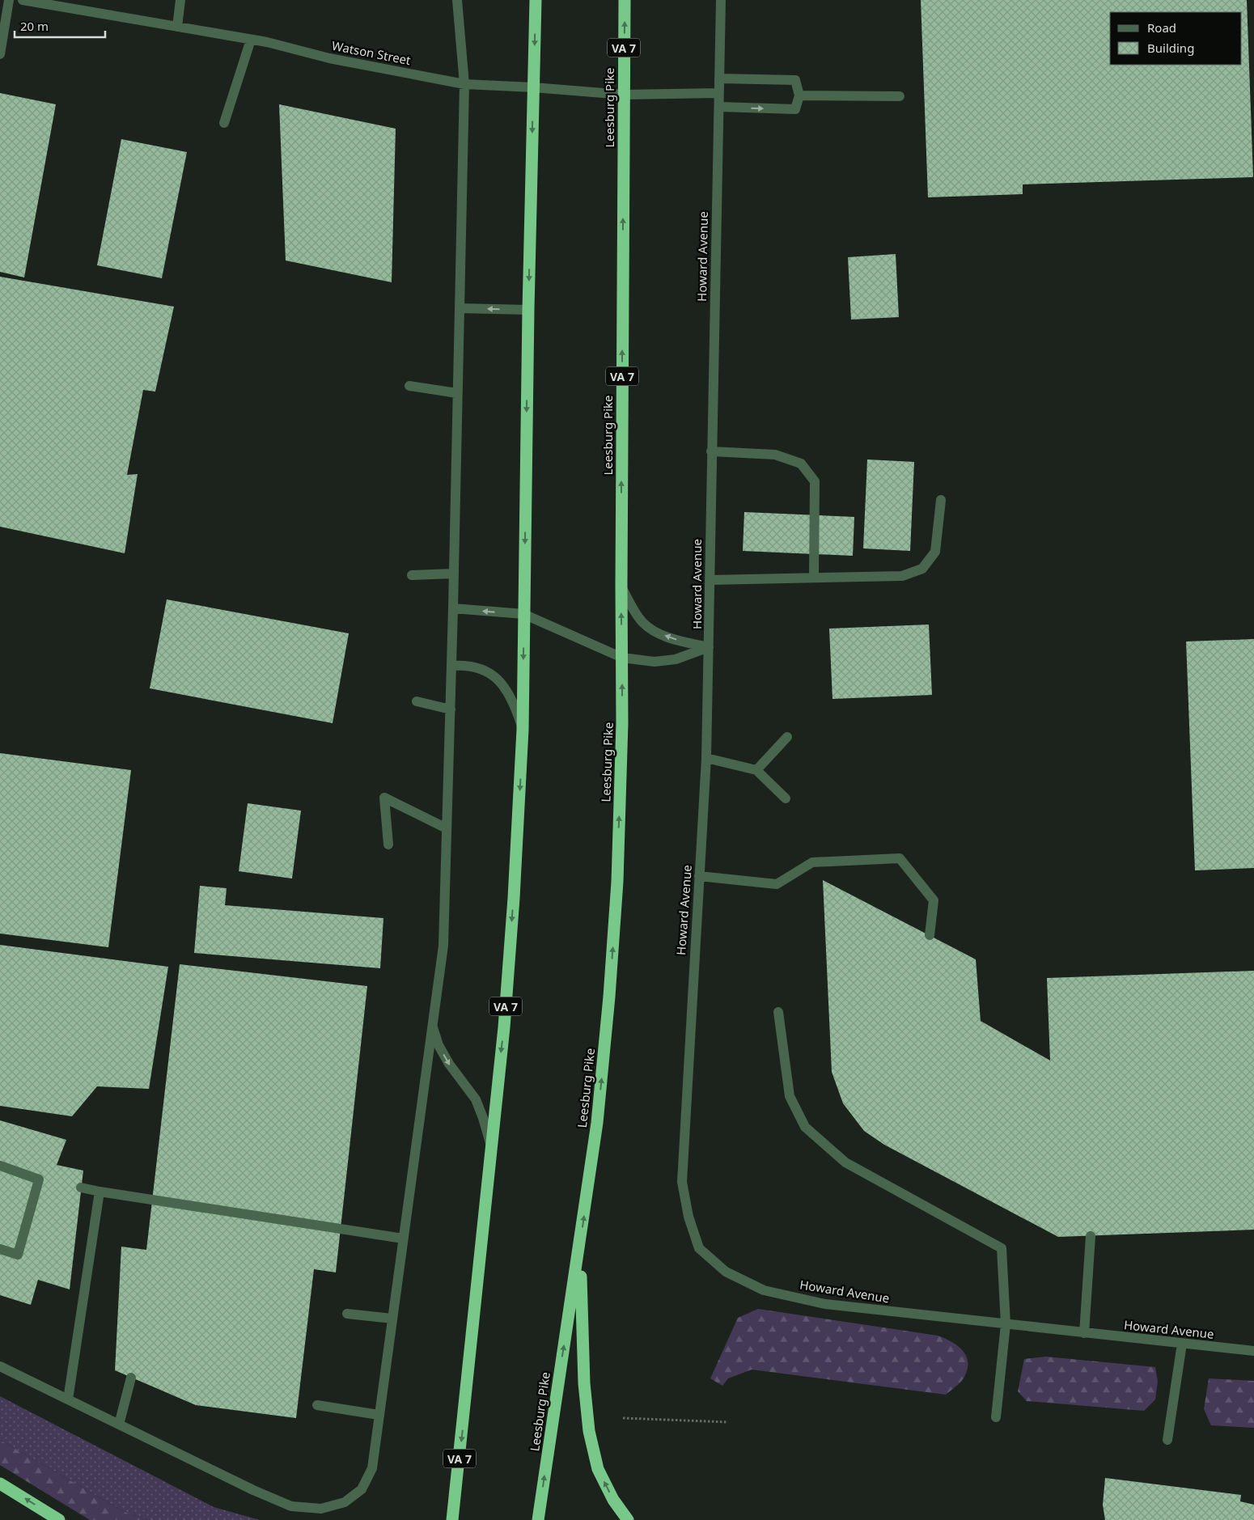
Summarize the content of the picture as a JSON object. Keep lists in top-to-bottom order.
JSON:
{
  "streets": {
    "highway": ["VA 7", "Leesburg Pike"],
    "street": ["Watson Street", "Howard Avenue"]
  },
  "crossings": [
    ["VA 7", "Watson Street"],
    ["Watson Street", "Leesburg Pike"],
    ["Watson Street", "Howard Avenue"]
  ],
  "legend": ["Road", "Building"],
  "scale_bar": "20 m"
}
